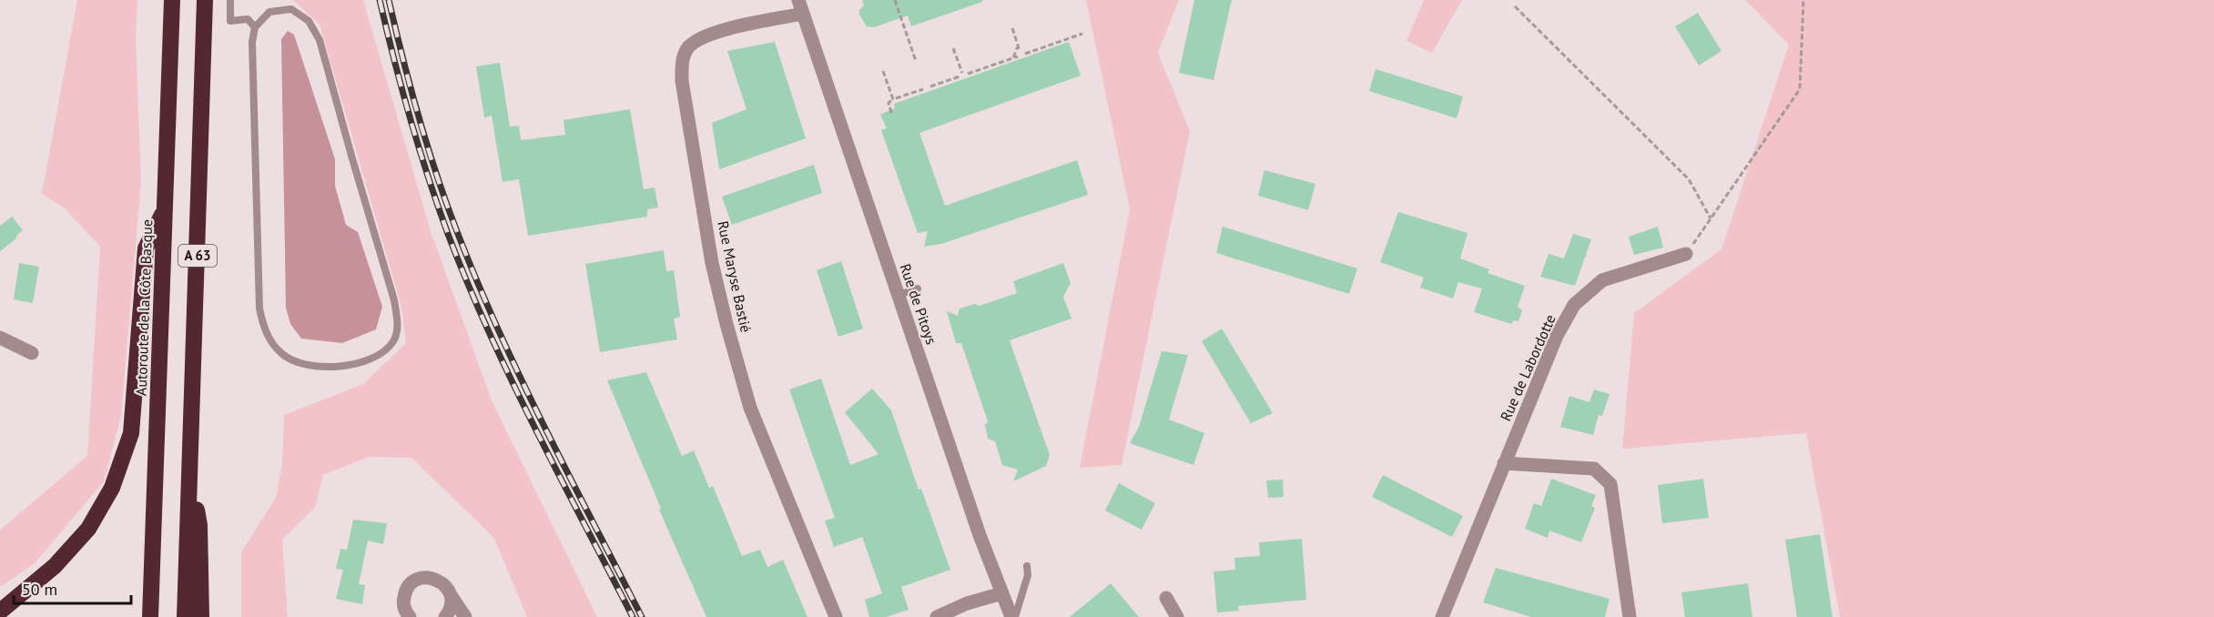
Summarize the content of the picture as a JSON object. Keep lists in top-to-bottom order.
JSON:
{
  "streets": {
    "highway": ["A 63", "Autoroute de la Côte Basque"],
    "street": ["Rue Maryse Bastié", "Rue de Pitoys", "Rue de Labordotte"]
  },
  "crossings": [
    ["Rue Maryse Bastié", "Rue de Pitoys"]
  ],
  "scale_bar": "50 m"
}
